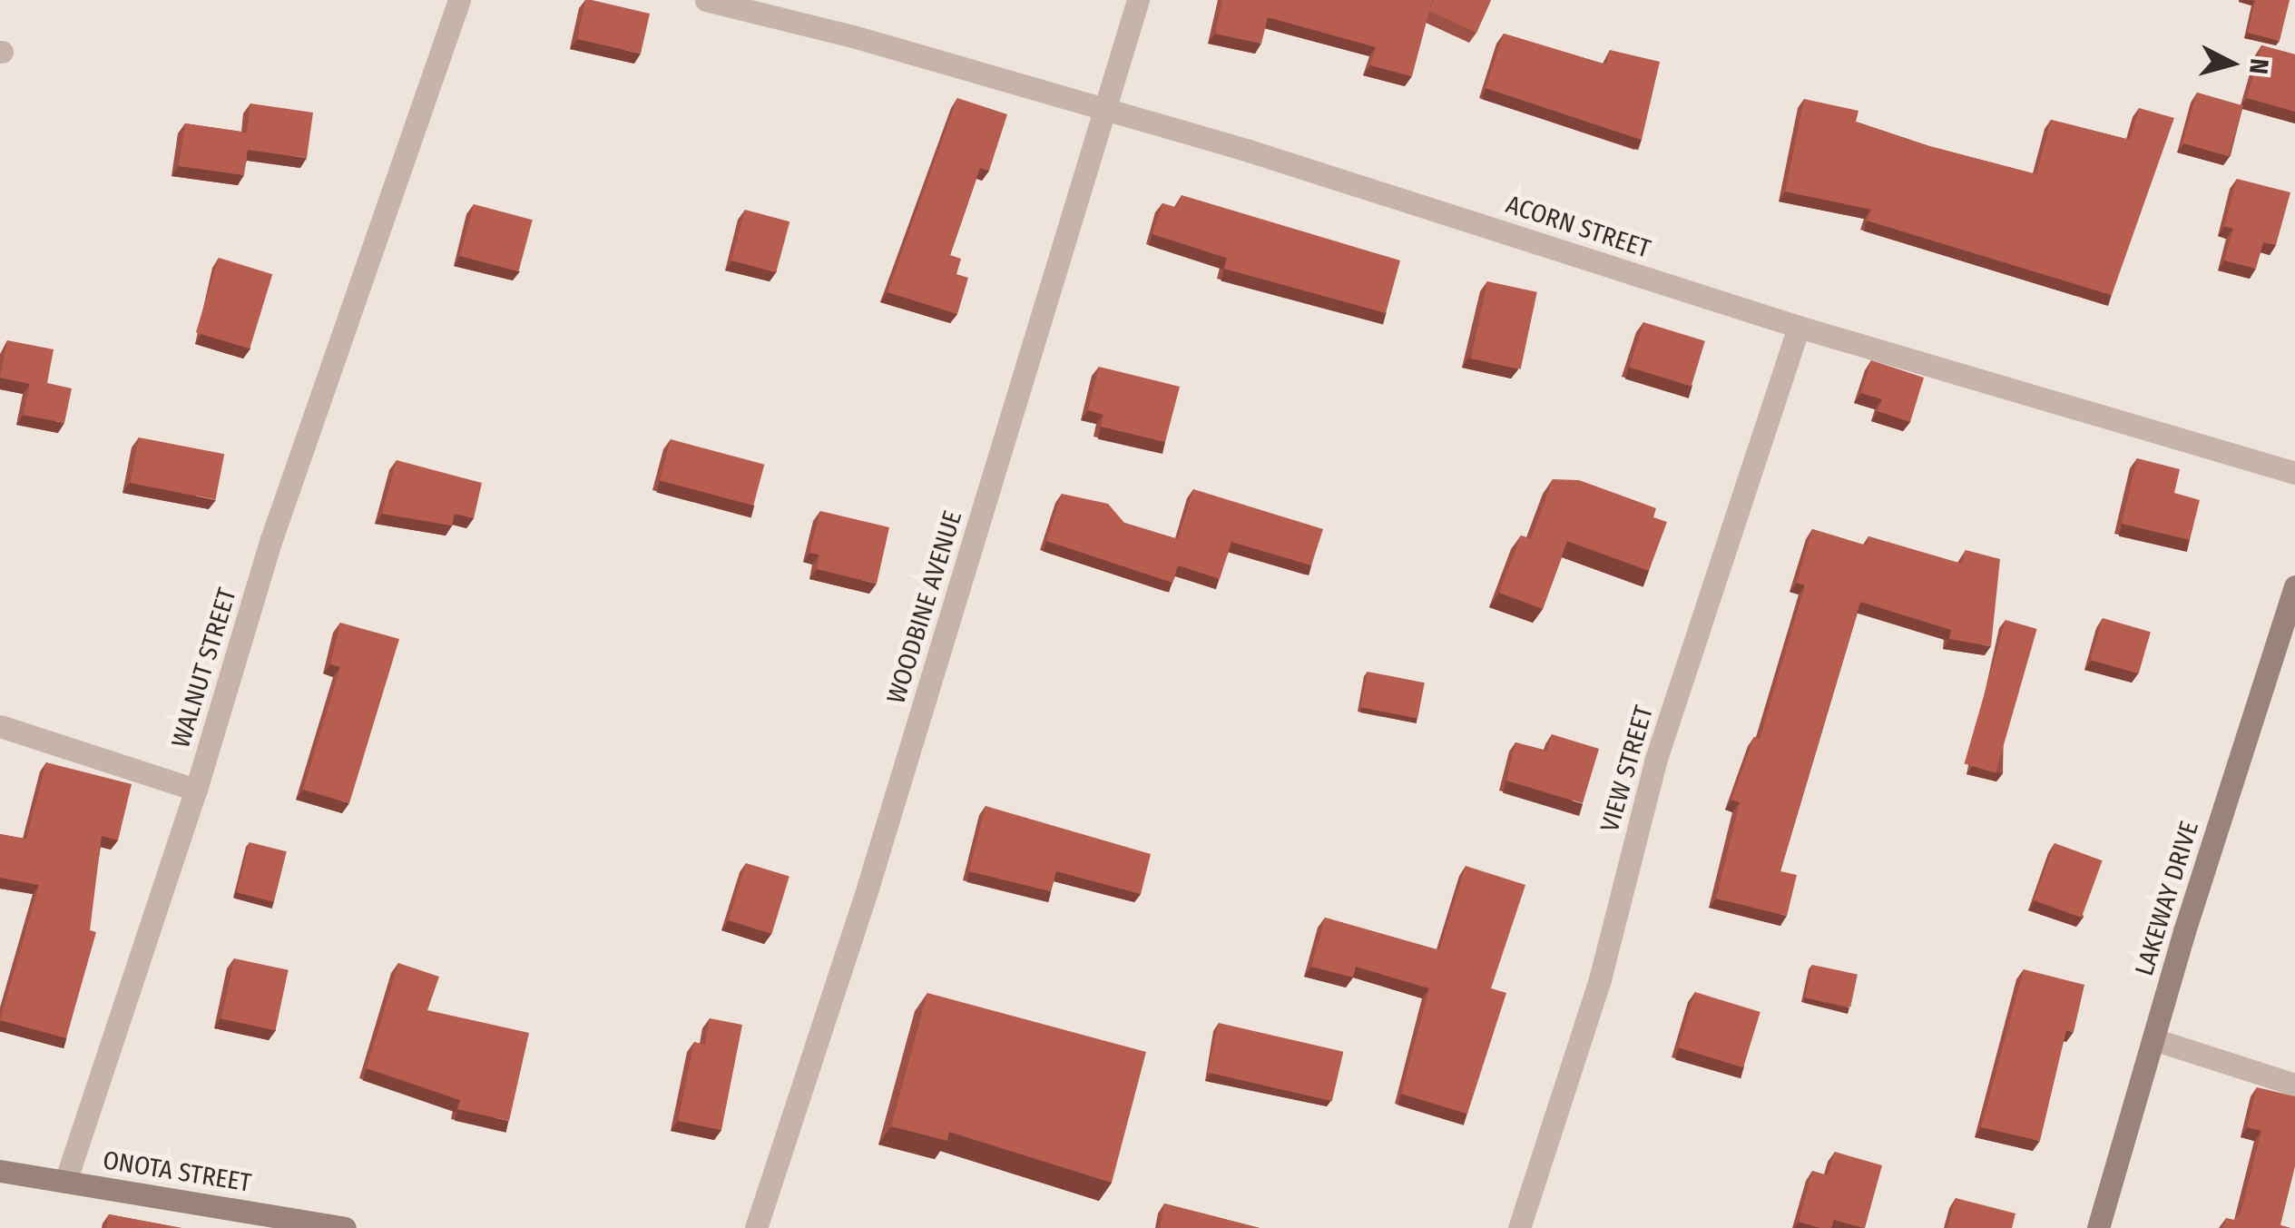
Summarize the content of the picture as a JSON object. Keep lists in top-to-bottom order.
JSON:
{
  "streets": {
    "street": [
      "ACORN STREET",
      "WOODBINE AVENUE",
      "WALNUT STREET",
      "VIEW STREET",
      "LAKEWAY DRIVE",
      "ONOTA STREET"
    ]
  },
  "crossings": [
    ["ACORN STREET", "WOODBINE AVENUE"],
    ["ACORN STREET", "VIEW STREET"],
    ["WALNUT STREET", "ONOTA STREET"]
  ],
  "north": "right"
}
